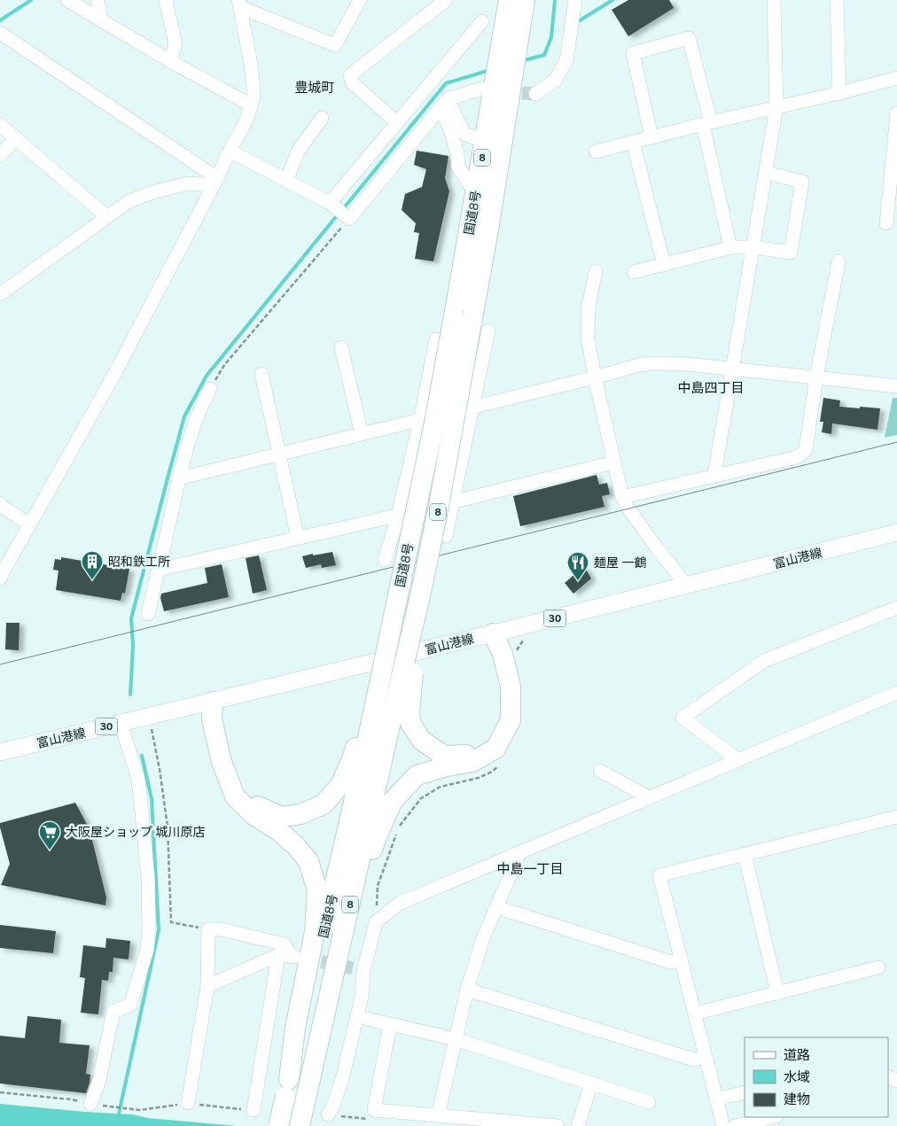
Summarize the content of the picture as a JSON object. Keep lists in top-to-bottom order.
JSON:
{
  "streets": {
    "highway": ["8", "国道8号"],
    "main road": ["富山港線", "30"]
  },
  "districts": ["豊城町", "中島四丁目", "中島一丁目"],
  "places": {
    "building": ["昭和鉄工所"],
    "restaurant": ["麺屋 一鶴"],
    "supermarket": ["大阪屋ショップ 城川原店"]
  },
  "legend": ["道路", "水域", "建物"]
}
